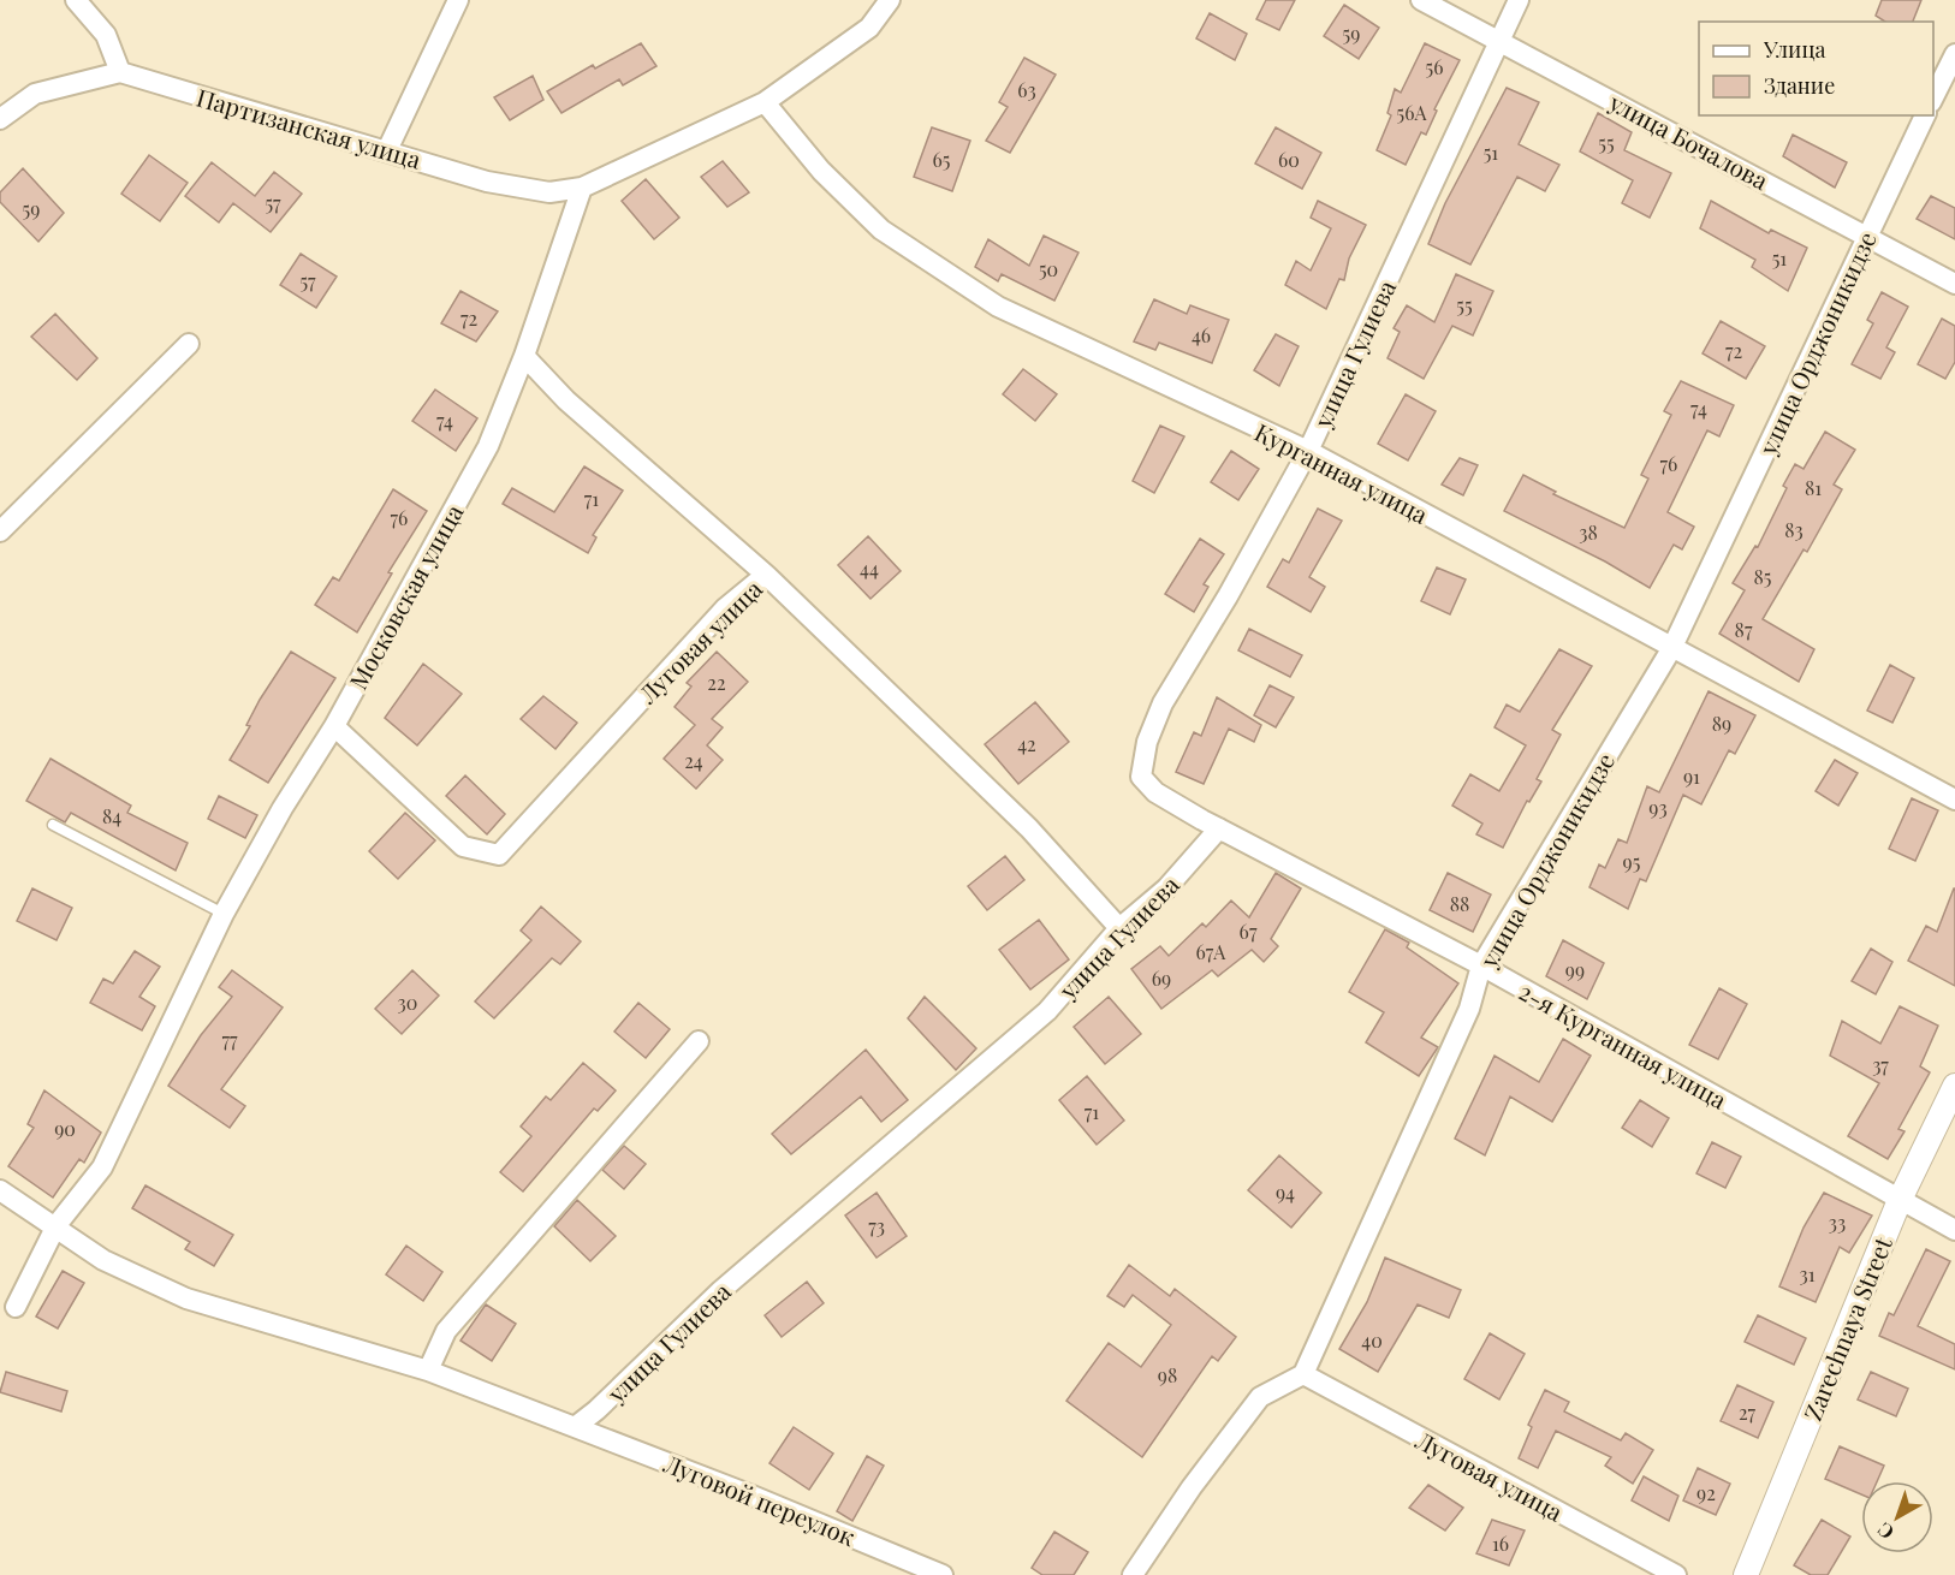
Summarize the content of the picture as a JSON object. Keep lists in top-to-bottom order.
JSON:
{
  "streets": {
    "street": [
      "Партизанская улица",
      "улица Бочалова",
      "улица Орджоникидзе",
      "улица Гулиева",
      "Курганная улица",
      "Московская улица",
      "Луговая улица",
      "2-я Курганная улица",
      "Zarechnaya Street",
      "Луговой переулок"
    ]
  },
  "crossings": [
    ["Партизанская улица", "Московская улица"],
    ["улица Бочалова", "улица Орджоникидзе"],
    ["улица Бочалова", "улица Гулиева"],
    ["улица Орджоникидзе", "Курганная улица"],
    ["улица Орджоникидзе", "Луговая улица"],
    ["улица Орджоникидзе", "2-я Курганная улица"],
    ["улица Гулиева", "Курганная улица"],
    ["улица Гулиева", "Луговая улица"],
    ["улица Гулиева", "2-я Курганная улица"],
    ["улица Гулиева", "Луговой переулок"],
    ["Московская улица", "Луговая улица"],
    ["2-я Курганная улица", "Zarechnaya Street"]
  ],
  "house_numbers": [
    "59",
    "56",
    "63",
    "56А",
    "55",
    "51",
    "65",
    "60",
    "57",
    "59",
    "51",
    "50",
    "57",
    "55",
    "72",
    "46",
    "72",
    "74",
    "74",
    "76",
    "81",
    "71",
    "76",
    "83",
    "38",
    "44",
    "85",
    "87",
    "22",
    "89",
    "42",
    "24",
    "91",
    "93",
    "84",
    "95",
    "88",
    "67",
    "67А",
    "99",
    "69",
    "30",
    "77",
    "37",
    "71",
    "90",
    "94",
    "33",
    "73",
    "31",
    "40",
    "98",
    "27",
    "92",
    "16"
  ],
  "legend": ["Улица", "Здание"],
  "north": "bottom left"
}
